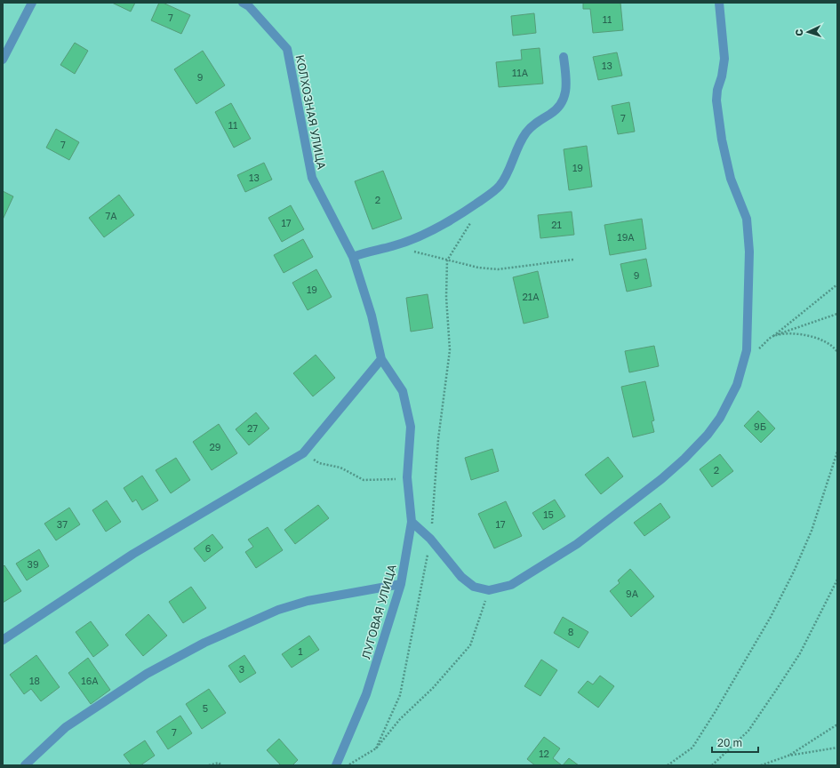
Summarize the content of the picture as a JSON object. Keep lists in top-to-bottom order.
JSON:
{
  "streets": {
    "street": ["КОЛХОЗНАЯ УЛИЦА", "ЛУГОВАЯ УЛИЦА"]
  },
  "crossings": [
    ["КОЛХОЗНАЯ УЛИЦА", "ЛУГОВАЯ УЛИЦА"]
  ],
  "house_numbers": [
    "7",
    "11",
    "13",
    "11А",
    "9",
    "7",
    "11",
    "7",
    "19",
    "13",
    "2",
    "7А",
    "17",
    "21",
    "19А",
    "9",
    "19",
    "21А",
    "9Б",
    "27",
    "29",
    "2",
    "15",
    "37",
    "17",
    "6",
    "39",
    "9А",
    "8",
    "1",
    "3",
    "18",
    "16А",
    "5",
    "7",
    "12"
  ],
  "scale_bar": "20 m",
  "north": "left"
}
